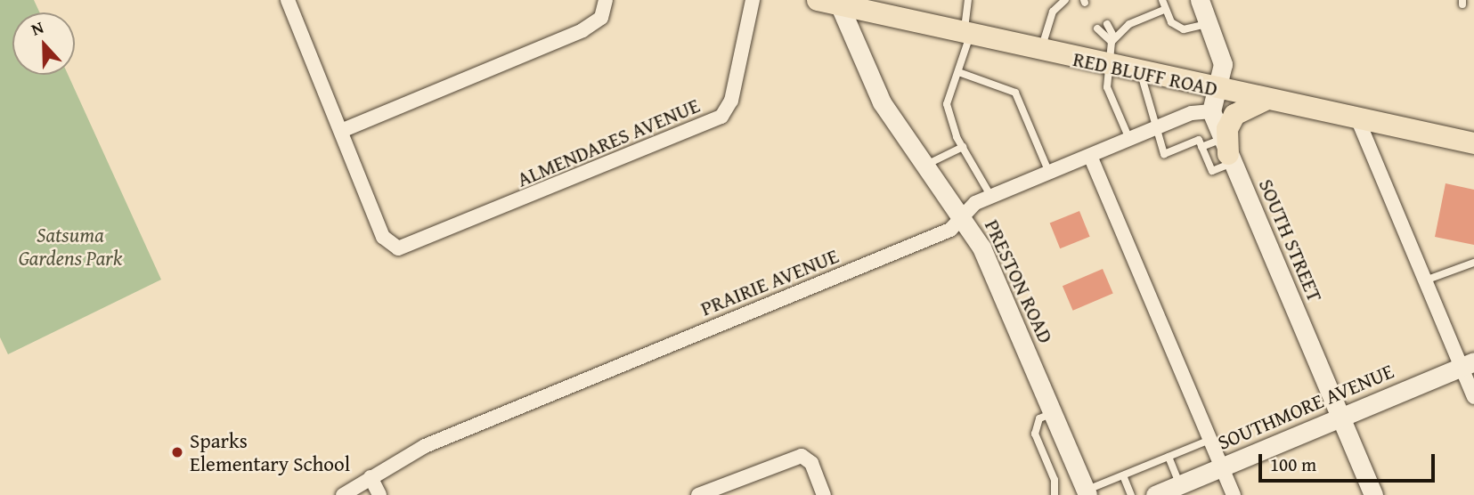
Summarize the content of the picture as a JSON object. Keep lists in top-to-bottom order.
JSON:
{
  "streets": {
    "main road": [
      "RED BLUFF ROAD",
      "SOUTH STREET",
      "PRESTON ROAD",
      "SOUTHMORE AVENUE"
    ],
    "street": ["ALMENDARES AVENUE", "PRAIRIE AVENUE"]
  },
  "crossings": [
    ["RED BLUFF ROAD", "PRESTON ROAD"],
    ["SOUTH STREET", "PRAIRIE AVENUE"],
    ["SOUTH STREET", "SOUTHMORE AVENUE"],
    ["PRESTON ROAD", "PRAIRIE AVENUE"]
  ],
  "parks": ["Satsuma Gardens Park"],
  "places": ["Sparks Elementary School"],
  "scale_bar": "100 m",
  "north": "top"
}
